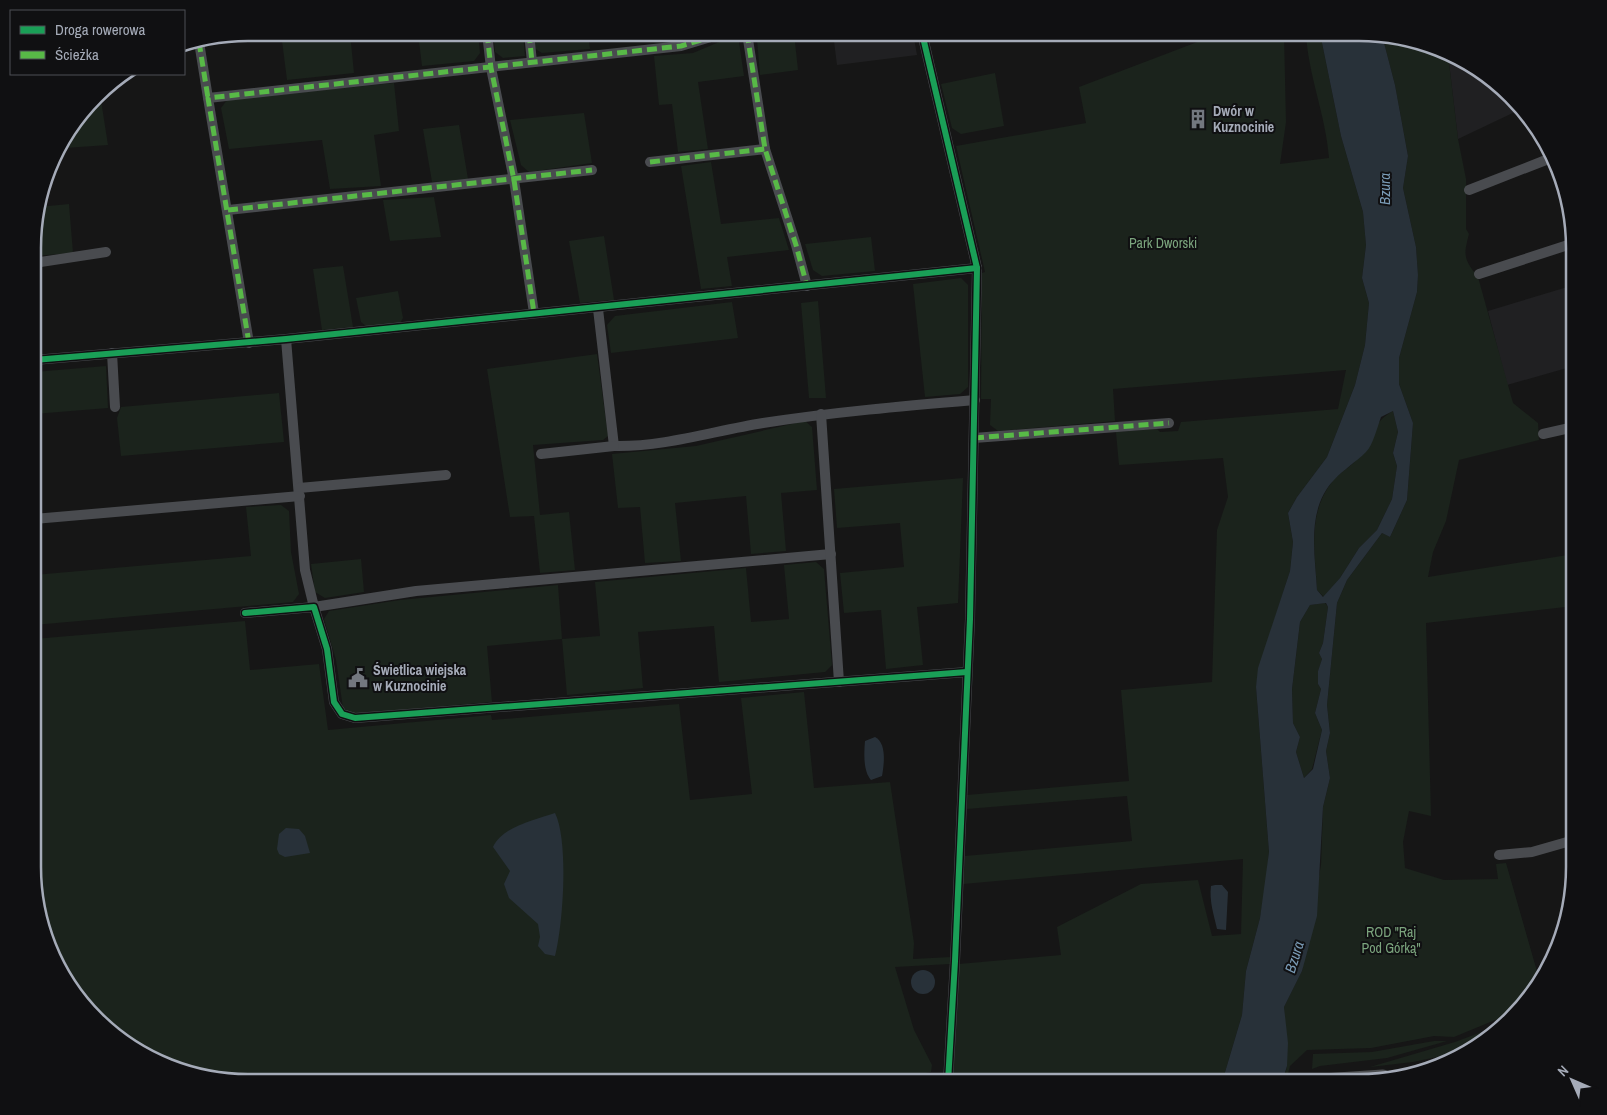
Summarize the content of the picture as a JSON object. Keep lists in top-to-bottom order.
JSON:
{
  "water": ["Bzura"],
  "parks": ["Park Dworski", "ROD \"Raj Pod Górką\""],
  "places": {
    "building": ["Dwór w Kuznocinie"],
    "public building": ["Świetlica wiejska w Kuznocinie"]
  },
  "legend": ["Droga rowerowa", "Ścieżka"],
  "north": "top left"
}
